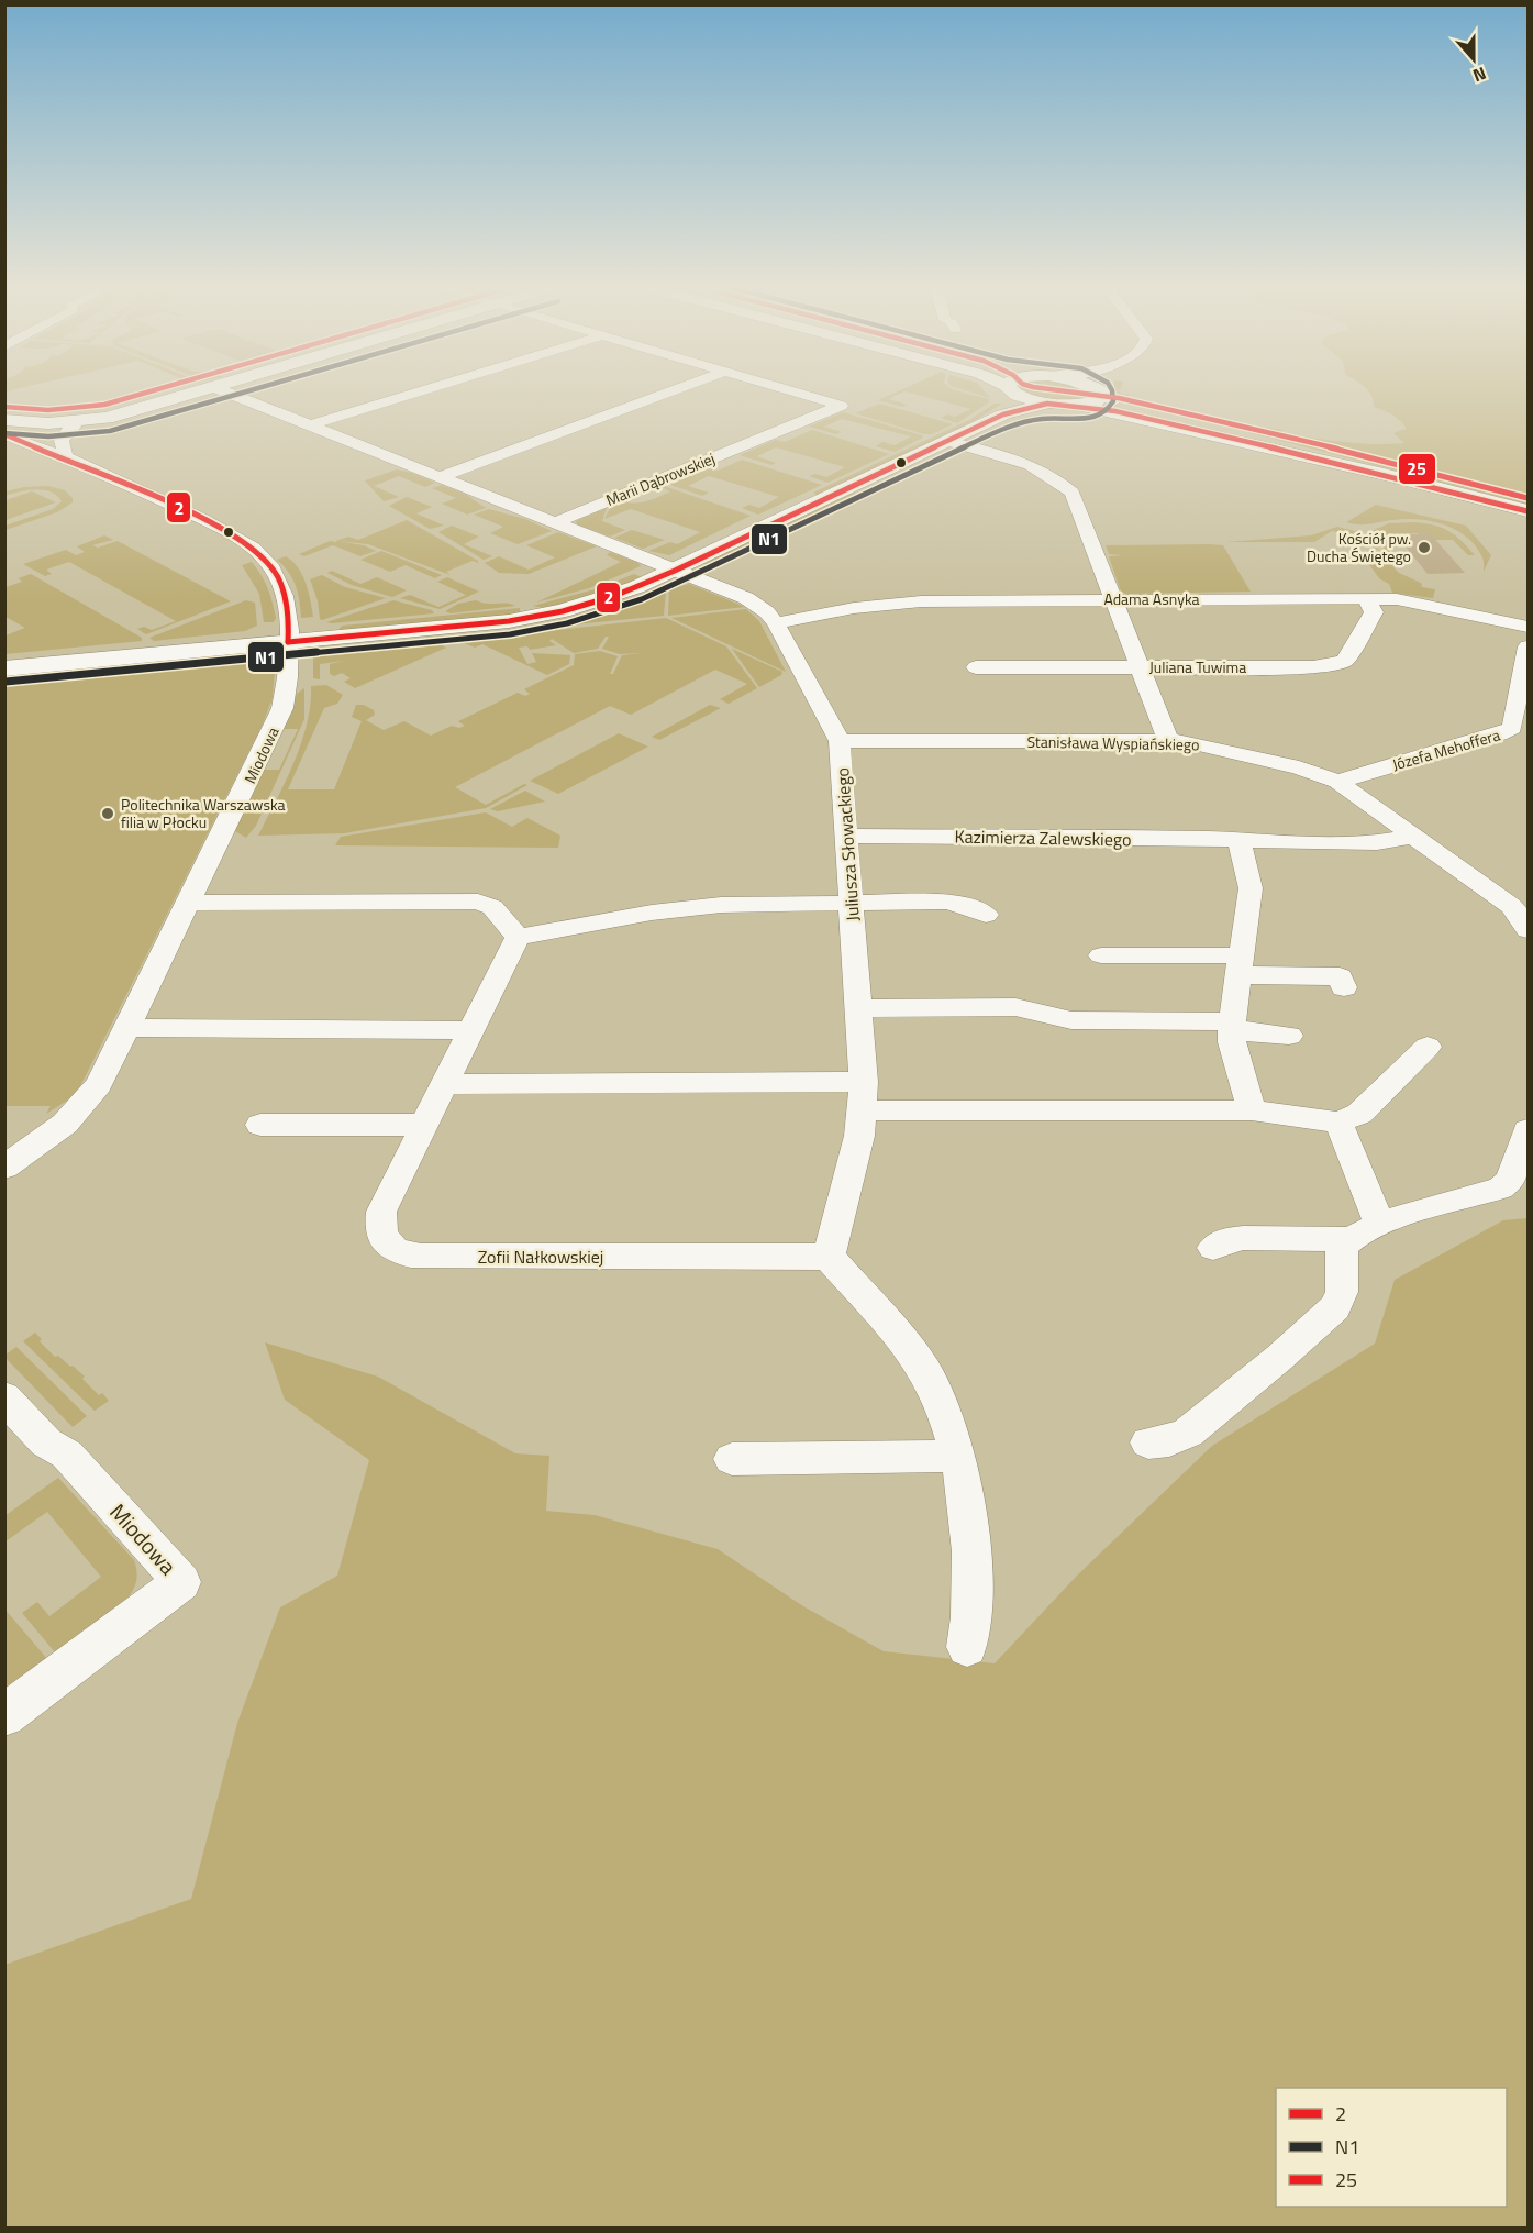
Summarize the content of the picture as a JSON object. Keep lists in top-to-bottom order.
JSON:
{
  "streets": {
    "street": [
      "Marii Dąbrowskiej",
      "Adama Asnyka",
      "Juliana Tuwima",
      "Stanisława Wyspiańskiego",
      "Józefa Mehoffera",
      "Miodowa",
      "Kazimierza Zalewskiego",
      "Juliusza Słowackiego",
      "Zofii Nałkowskiej"
    ]
  },
  "crossings": [
    ["Marii Dąbrowskiej", "Juliusza Słowackiego"],
    ["Adama Asnyka", "Juliana Tuwima"],
    ["Adama Asnyka", "Juliusza Słowackiego"],
    ["Stanisława Wyspiańskiego", "Józefa Mehoffera"],
    ["Stanisława Wyspiańskiego", "Kazimierza Zalewskiego"],
    ["Stanisława Wyspiańskiego", "Juliusza Słowackiego"],
    ["Kazimierza Zalewskiego", "Juliusza Słowackiego"],
    ["Juliusza Słowackiego", "Zofii Nałkowskiej"]
  ],
  "places": ["Kościół pw. Ducha Świętego", "Politechnika Warszawska filia w Płocku"],
  "lines": ["transit line N1", "transit line 25", "transit line 2"],
  "legend": ["2", "N1", "25"],
  "north": "bottom"
}
